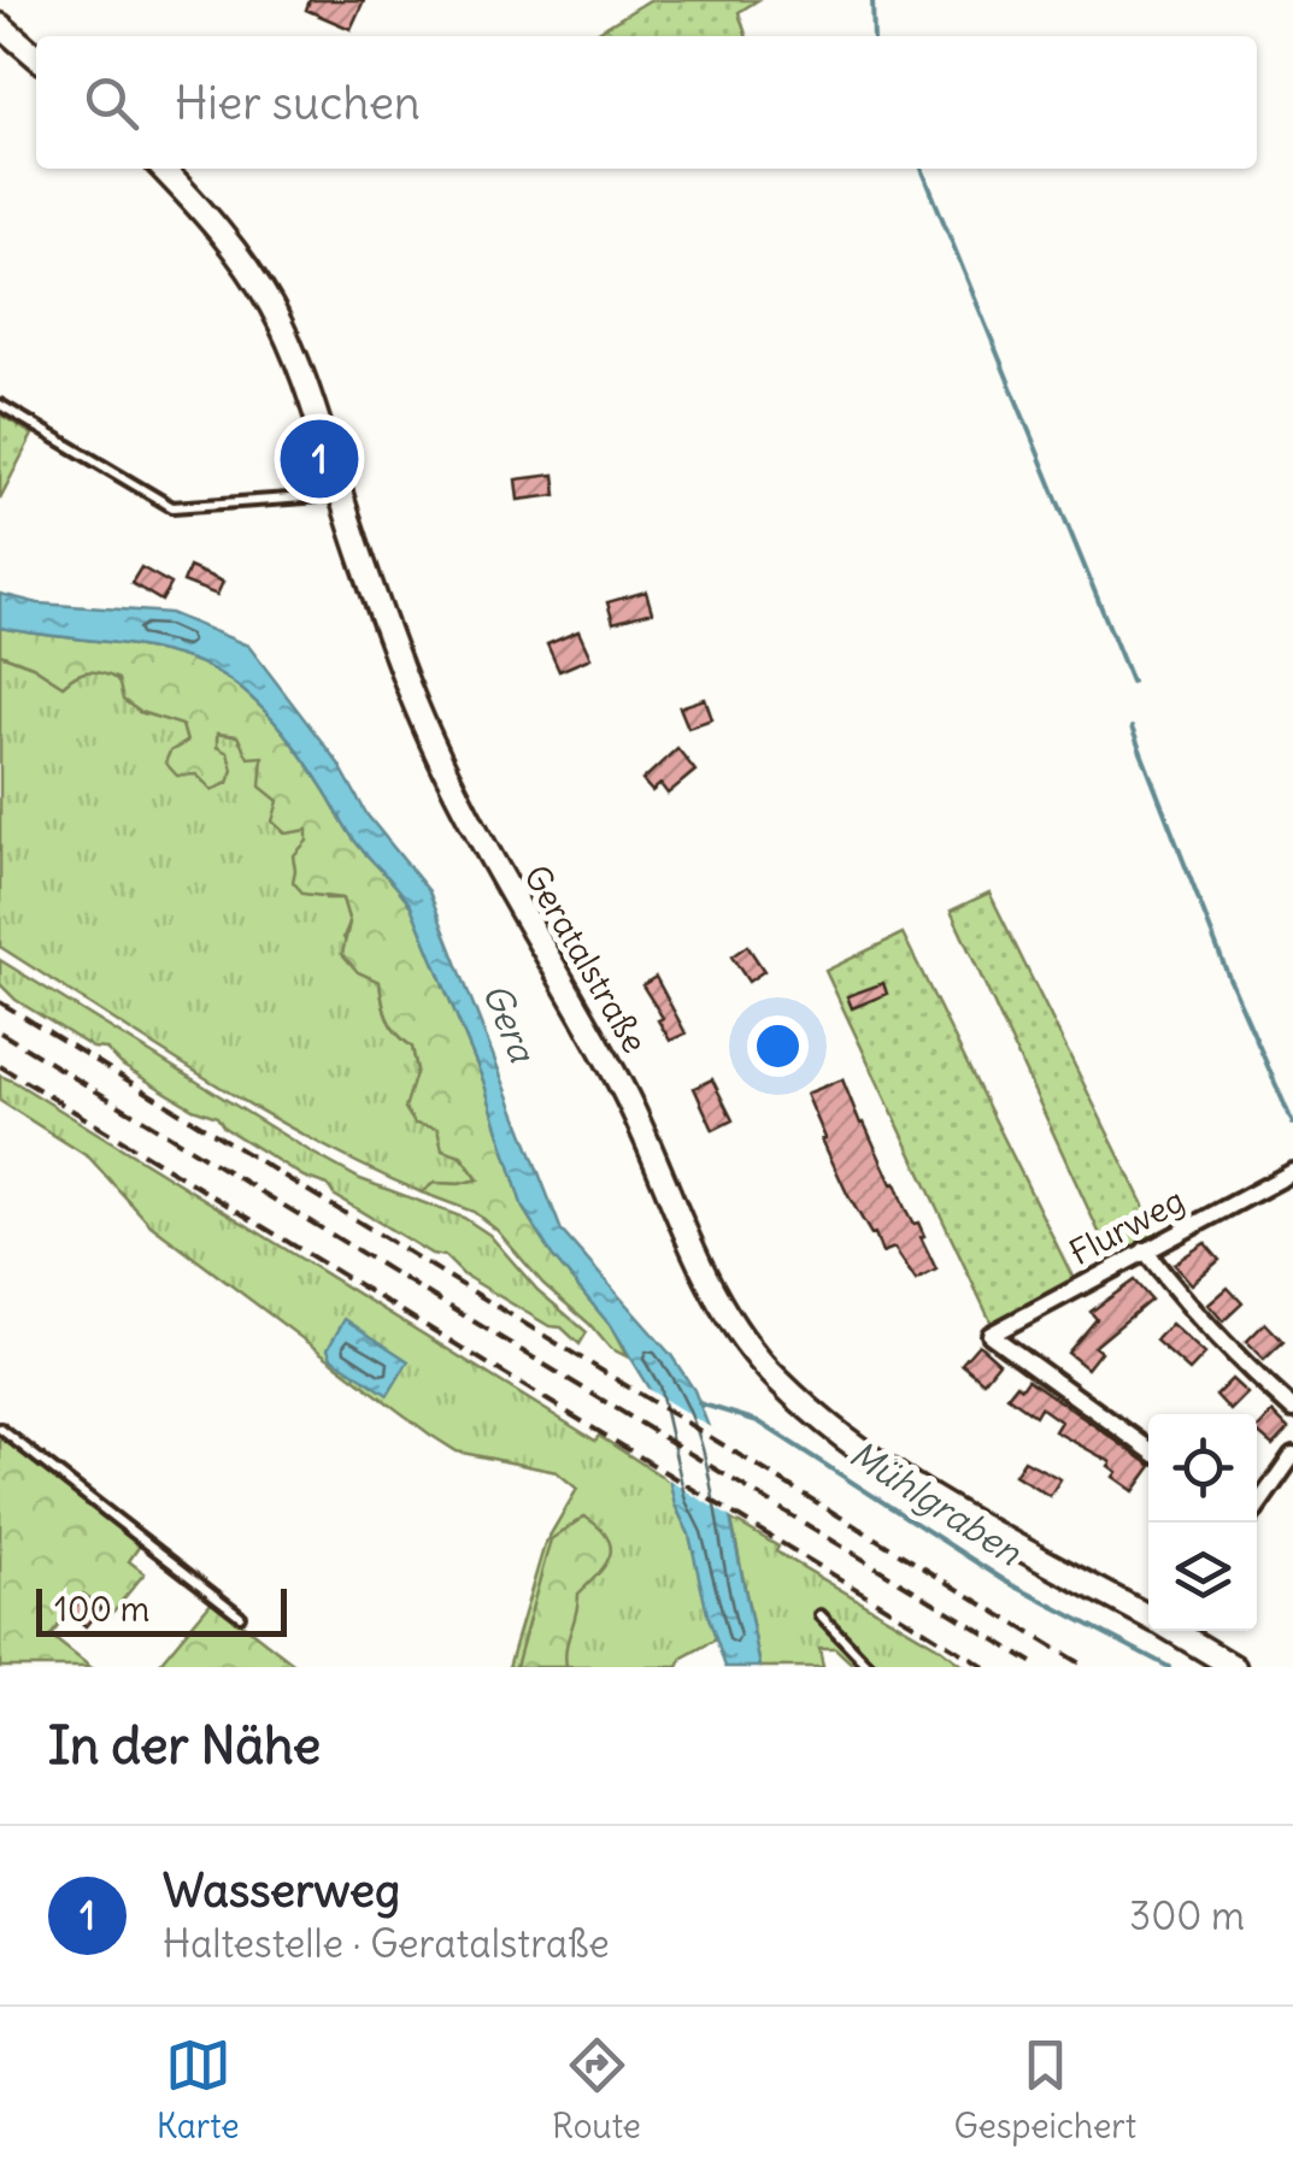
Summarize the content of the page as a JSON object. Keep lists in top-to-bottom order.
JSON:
{
  "streets": {
    "street": ["Geratalstraße", "Flurweg"]
  },
  "water": ["Gera", "Mühlgraben"],
  "scale_bar": "100 m",
  "page": {
    "search": "Hier suchen",
    "pins": "1",
    "scale": "100 m",
    "heading": "In der Nähe",
    "list": [
      {
        "mark": "1",
        "name": "Wasserweg",
        "note": "Haltestelle · Geratalstraße",
        "value": "300 m"
      }
    ],
    "nav": ["Karte", "Route", "Gespeichert"]
  }
}
